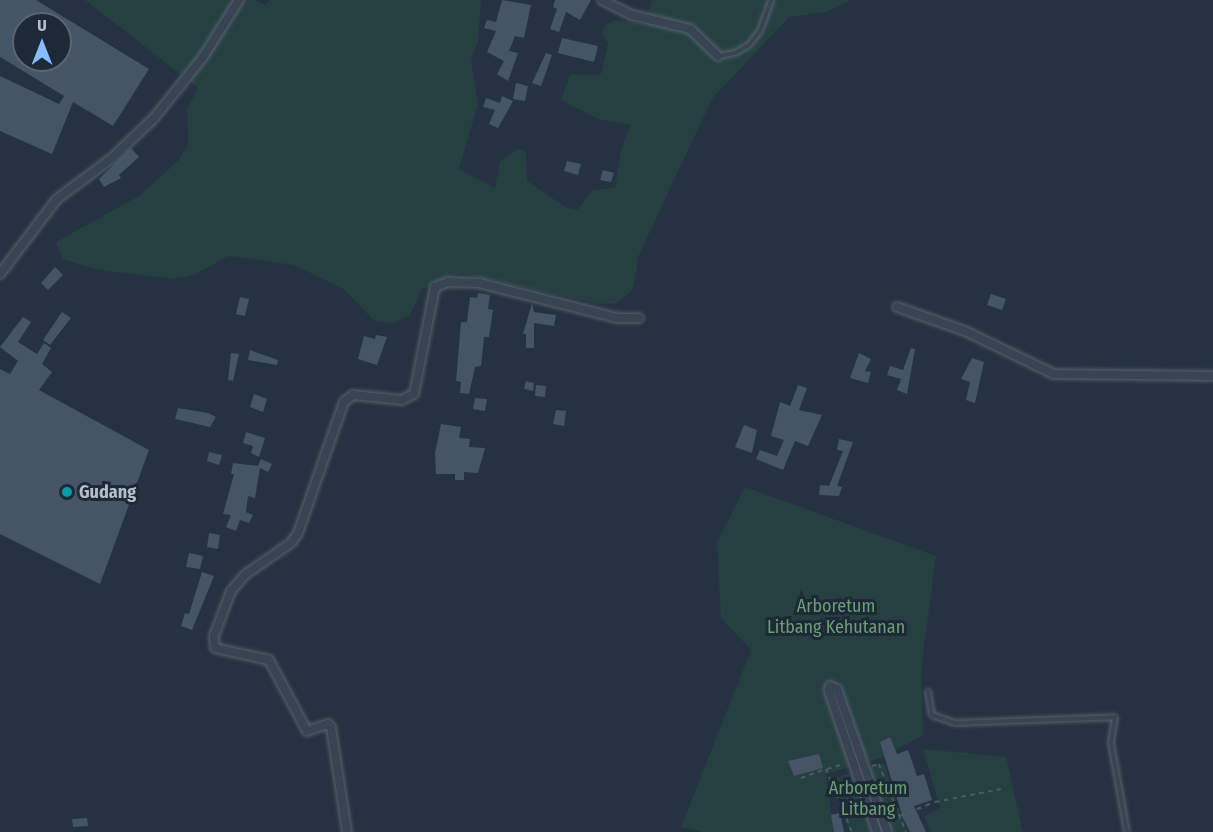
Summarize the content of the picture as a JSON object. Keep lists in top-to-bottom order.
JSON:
{
  "parks": ["Arboretum Litbang Kehutanan", "Arboretum Litbang"],
  "places": ["Gudang"],
  "north": "top"
}
